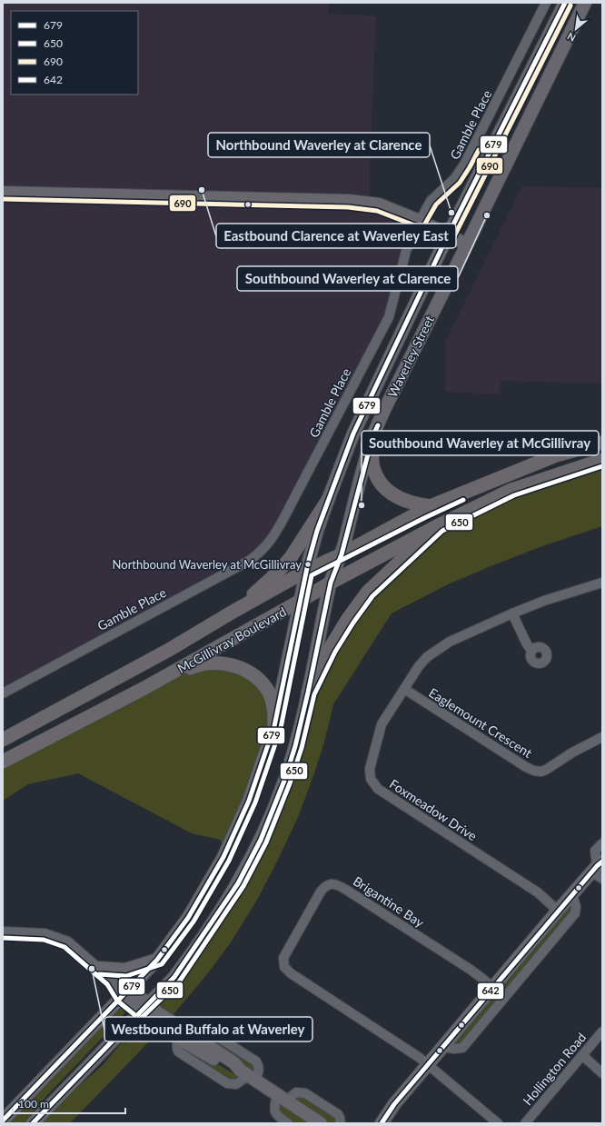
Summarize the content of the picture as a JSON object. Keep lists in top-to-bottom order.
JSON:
{
  "streets": {
    "main road": ["Waverley Street", "McGillivray Boulevard"],
    "street": [
      "Gamble Place",
      "Eaglemount Crescent",
      "Foxmeadow Drive",
      "Brigantine Bay",
      "Hollington Road"
    ]
  },
  "crossings": [
    ["Waverley Street", "McGillivray Boulevard"],
    ["Eaglemount Crescent", "Foxmeadow Drive"]
  ],
  "places": [
    "Eastbound Clarence at Waverley East",
    "Northbound Waverley at Clarence",
    "Southbound Waverley at Clarence",
    "Southbound Waverley at McGillivray",
    "Northbound Waverley at McGillivray",
    "Westbound Buffalo at Waverley"
  ],
  "lines": [
    "transit line 679",
    "transit line 690",
    "transit line 650",
    "transit line 642"
  ],
  "legend": [
    "679",
    "650",
    "690",
    "642"
  ],
  "scale_bar": "100 m",
  "north": "bottom left"
}
